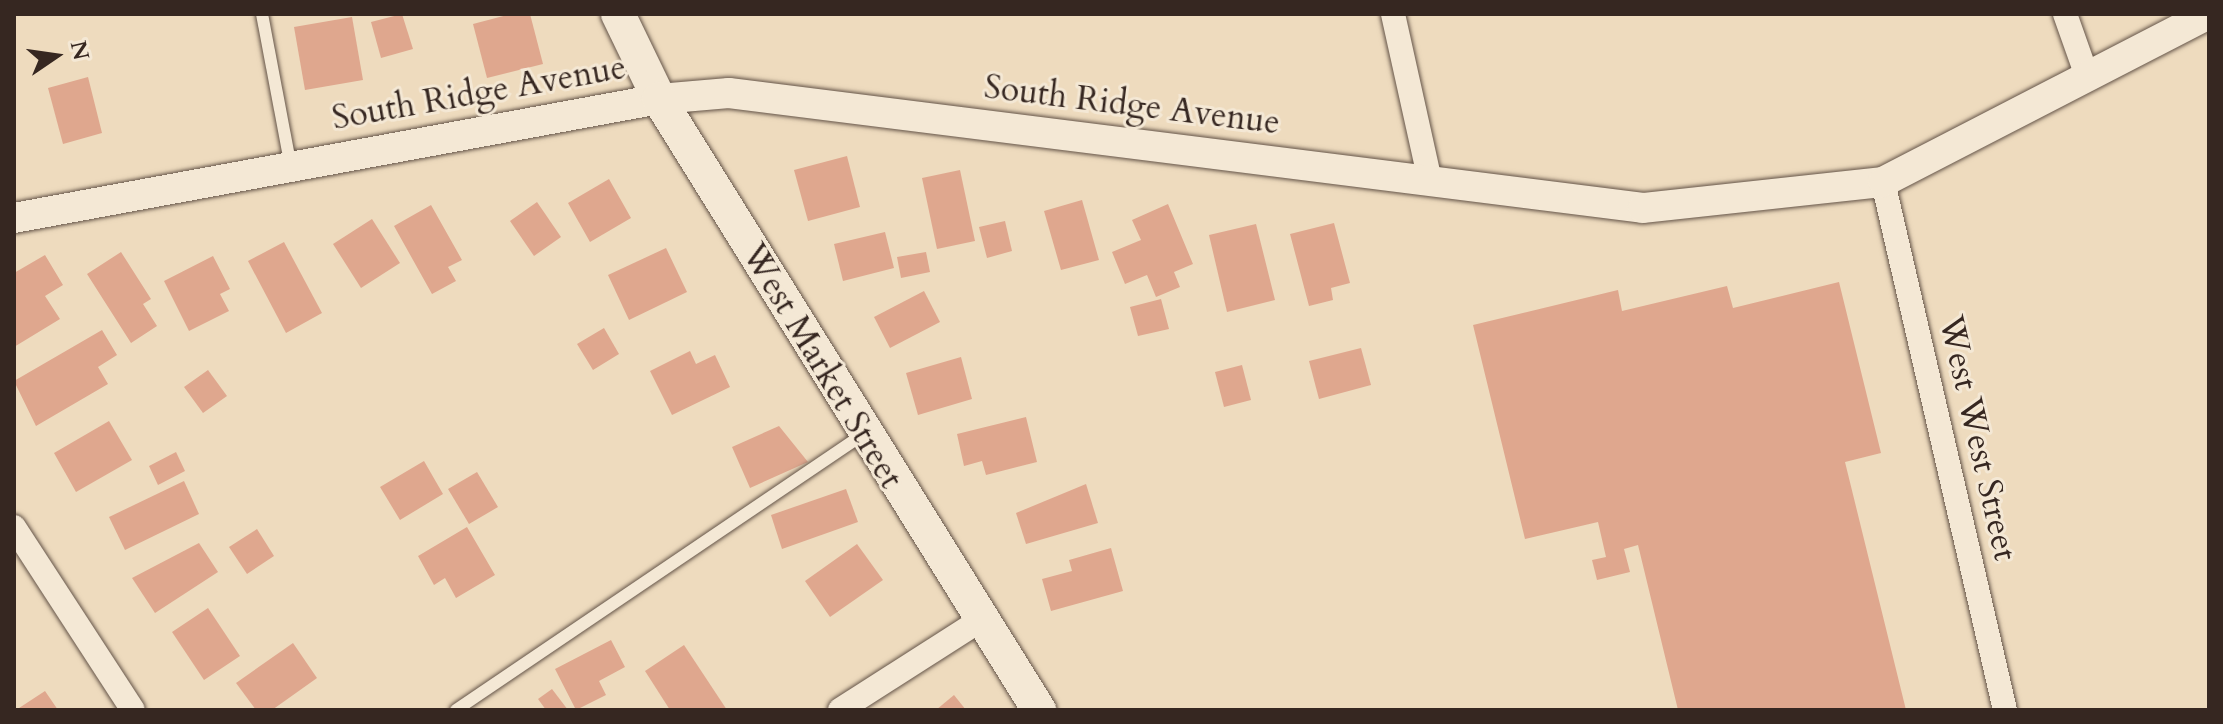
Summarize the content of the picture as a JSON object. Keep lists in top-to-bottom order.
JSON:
{
  "streets": {
    "main road": ["West Market Street"],
    "street": ["South Ridge Avenue", "West West Street"]
  },
  "crossings": [
    ["South Ridge Avenue", "West Market Street"],
    ["South Ridge Avenue", "West West Street"]
  ],
  "north": "right"
}
